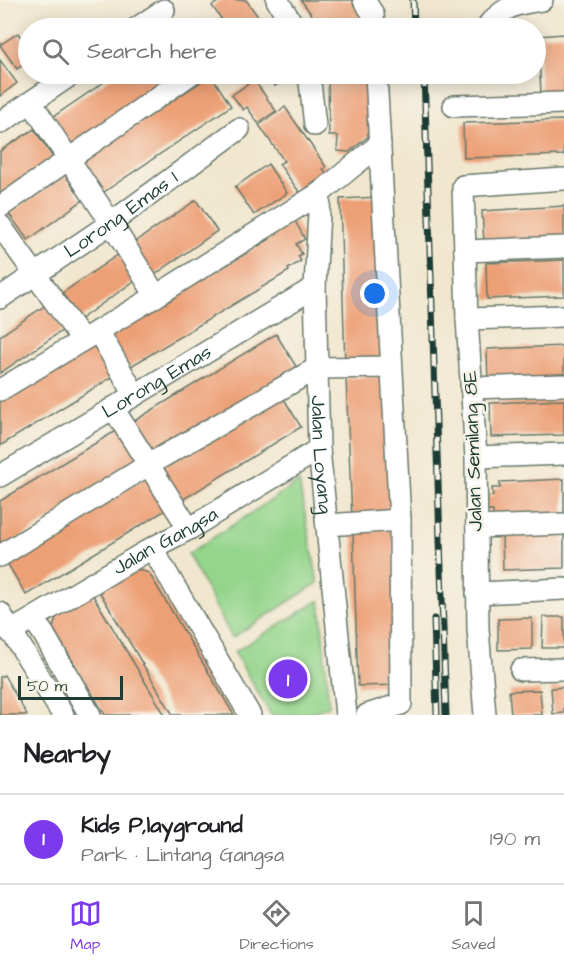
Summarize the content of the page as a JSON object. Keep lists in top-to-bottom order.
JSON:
{
  "streets": {
    "street": [
      "Lorong Emas 1",
      "Lorong Emas",
      "Jalan Semilang 8E",
      "Jalan Loyang",
      "Jalan Gangsa"
    ]
  },
  "crossings": [
    ["Lorong Emas", "Jalan Loyang"],
    ["Jalan Loyang", "Jalan Gangsa"]
  ],
  "scale_bar": "50 m",
  "page": {
    "search": "Search here",
    "pins": "1",
    "scale": "50 m",
    "heading": "Nearby",
    "list": [
      {
        "mark": "1",
        "name": "Kids P,layground",
        "note": "Park · Lintang Gangsa",
        "value": "190 m"
      }
    ],
    "nav": ["Map", "Directions", "Saved"]
  }
}
